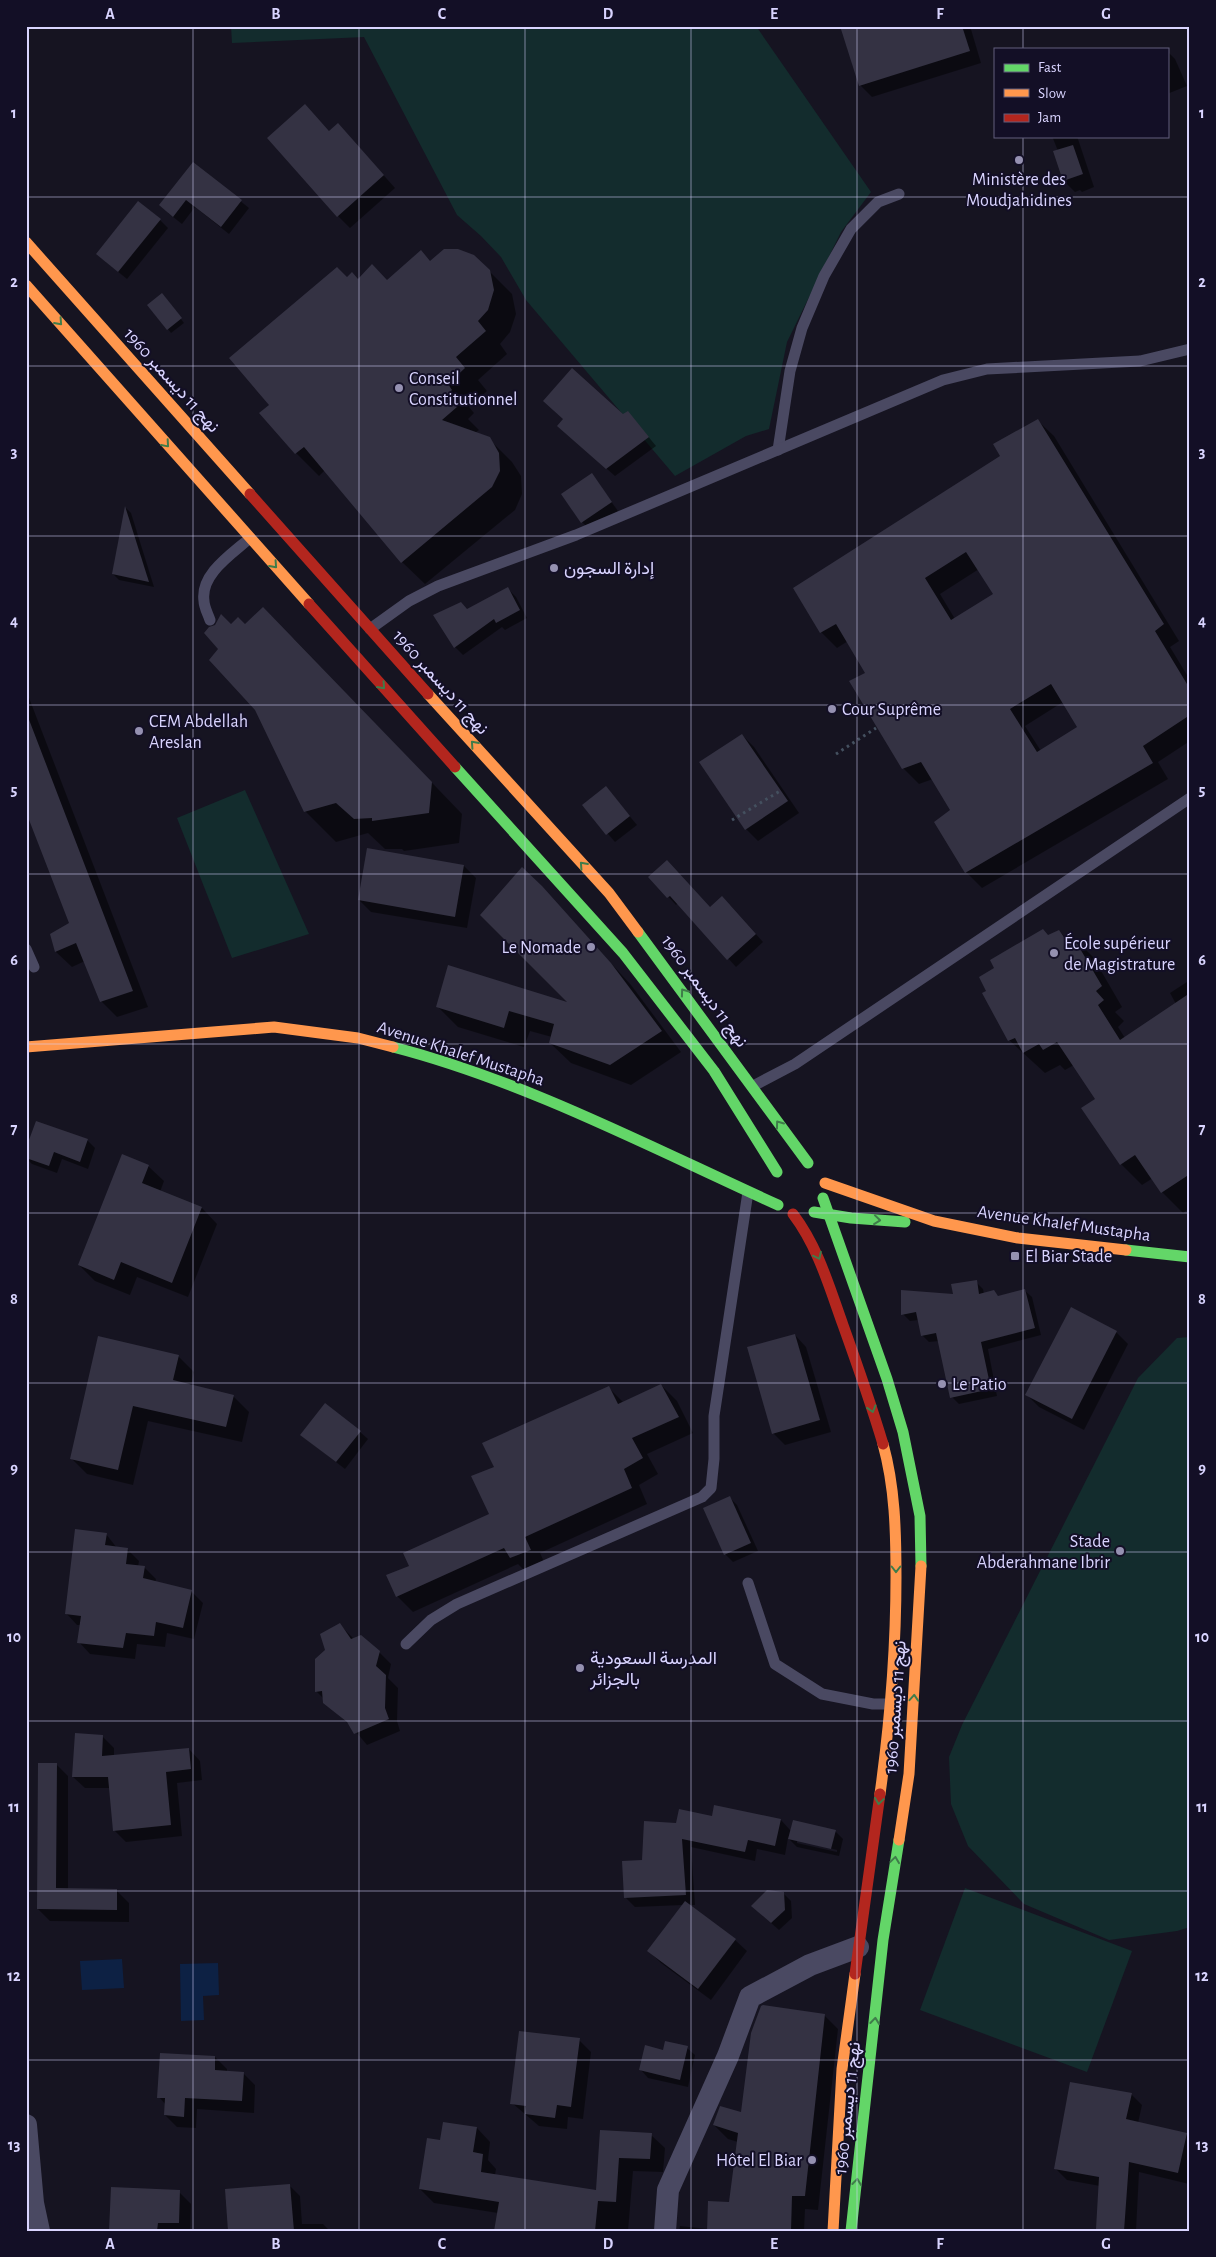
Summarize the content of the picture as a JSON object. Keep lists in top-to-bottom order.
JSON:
{
  "streets": {
    "main road": ["نهج 11 ديسمبر 1960", "Avenue Khalef Mustapha"]
  },
  "crossings": [
    ["نهج 11 ديسمبر 1960", "Avenue Khalef Mustapha"]
  ],
  "places": {
    "other": [
      "Ministère des Moudjahidines",
      "Conseil Constitutionnel",
      "إدارة السجون",
      "Cour Suprême",
      "CEM Abdellah Areslan",
      "Le Nomade",
      "École supérieur de Magistrature",
      "Le Patio",
      "Stade Abderahmane Ibrir",
      "المدرسة السعودية بالجزائر",
      "Hôtel El Biar"
    ],
    "transit": ["El Biar Stade"]
  },
  "legend": ["Fast", "Slow", "Jam"],
  "grid": {
    "columns": [
      "A",
      "B",
      "C",
      "D",
      "E",
      "F",
      "G"
    ],
    "rows": [
      "1",
      "2",
      "3",
      "4",
      "5",
      "6",
      "7",
      "8",
      "9",
      "10",
      "11",
      "12",
      "13"
    ]
  }
}
